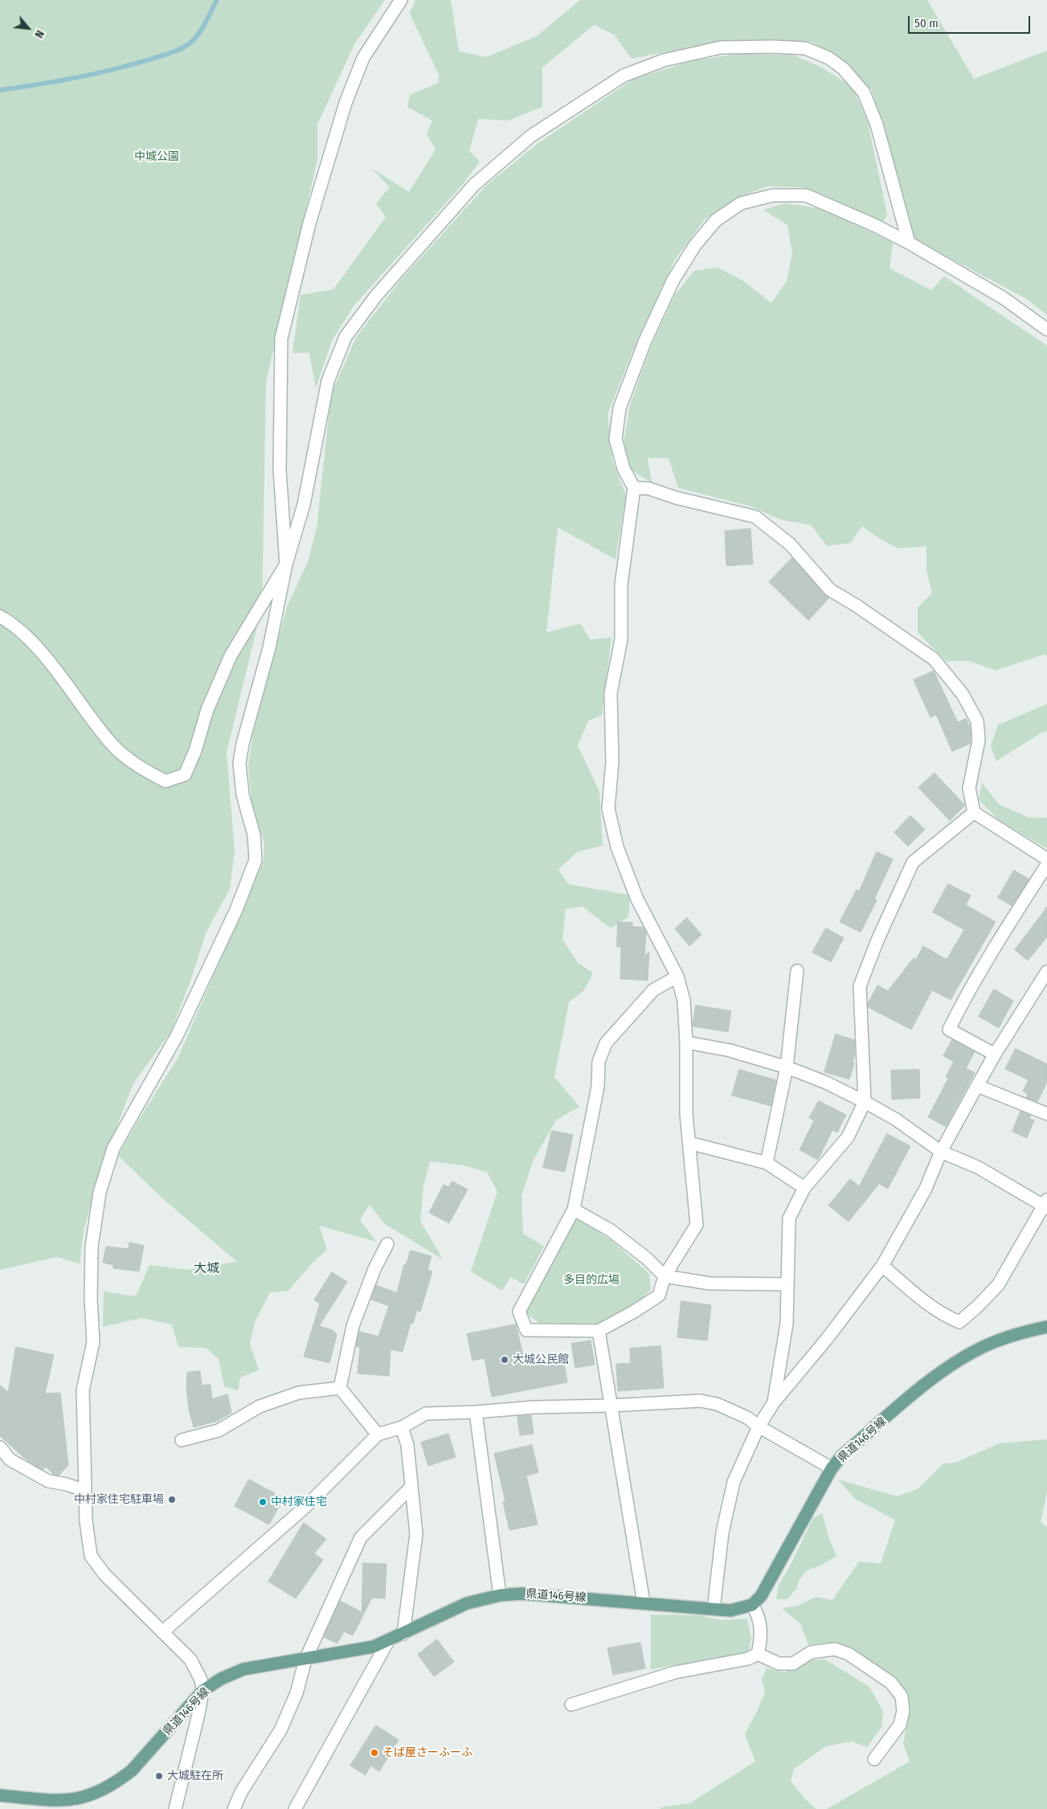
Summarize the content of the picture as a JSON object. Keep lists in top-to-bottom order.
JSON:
{
  "streets": {
    "main road": ["県道146号線"]
  },
  "districts": ["大城"],
  "parks": ["中城公園", "多目的広場"],
  "places": [
    "大城公民館",
    "中村家住宅駐車場",
    "中村家住宅",
    "そば屋さーふーふ",
    "大城駐在所"
  ],
  "scale_bar": "50 m",
  "north": "bottom right"
}
